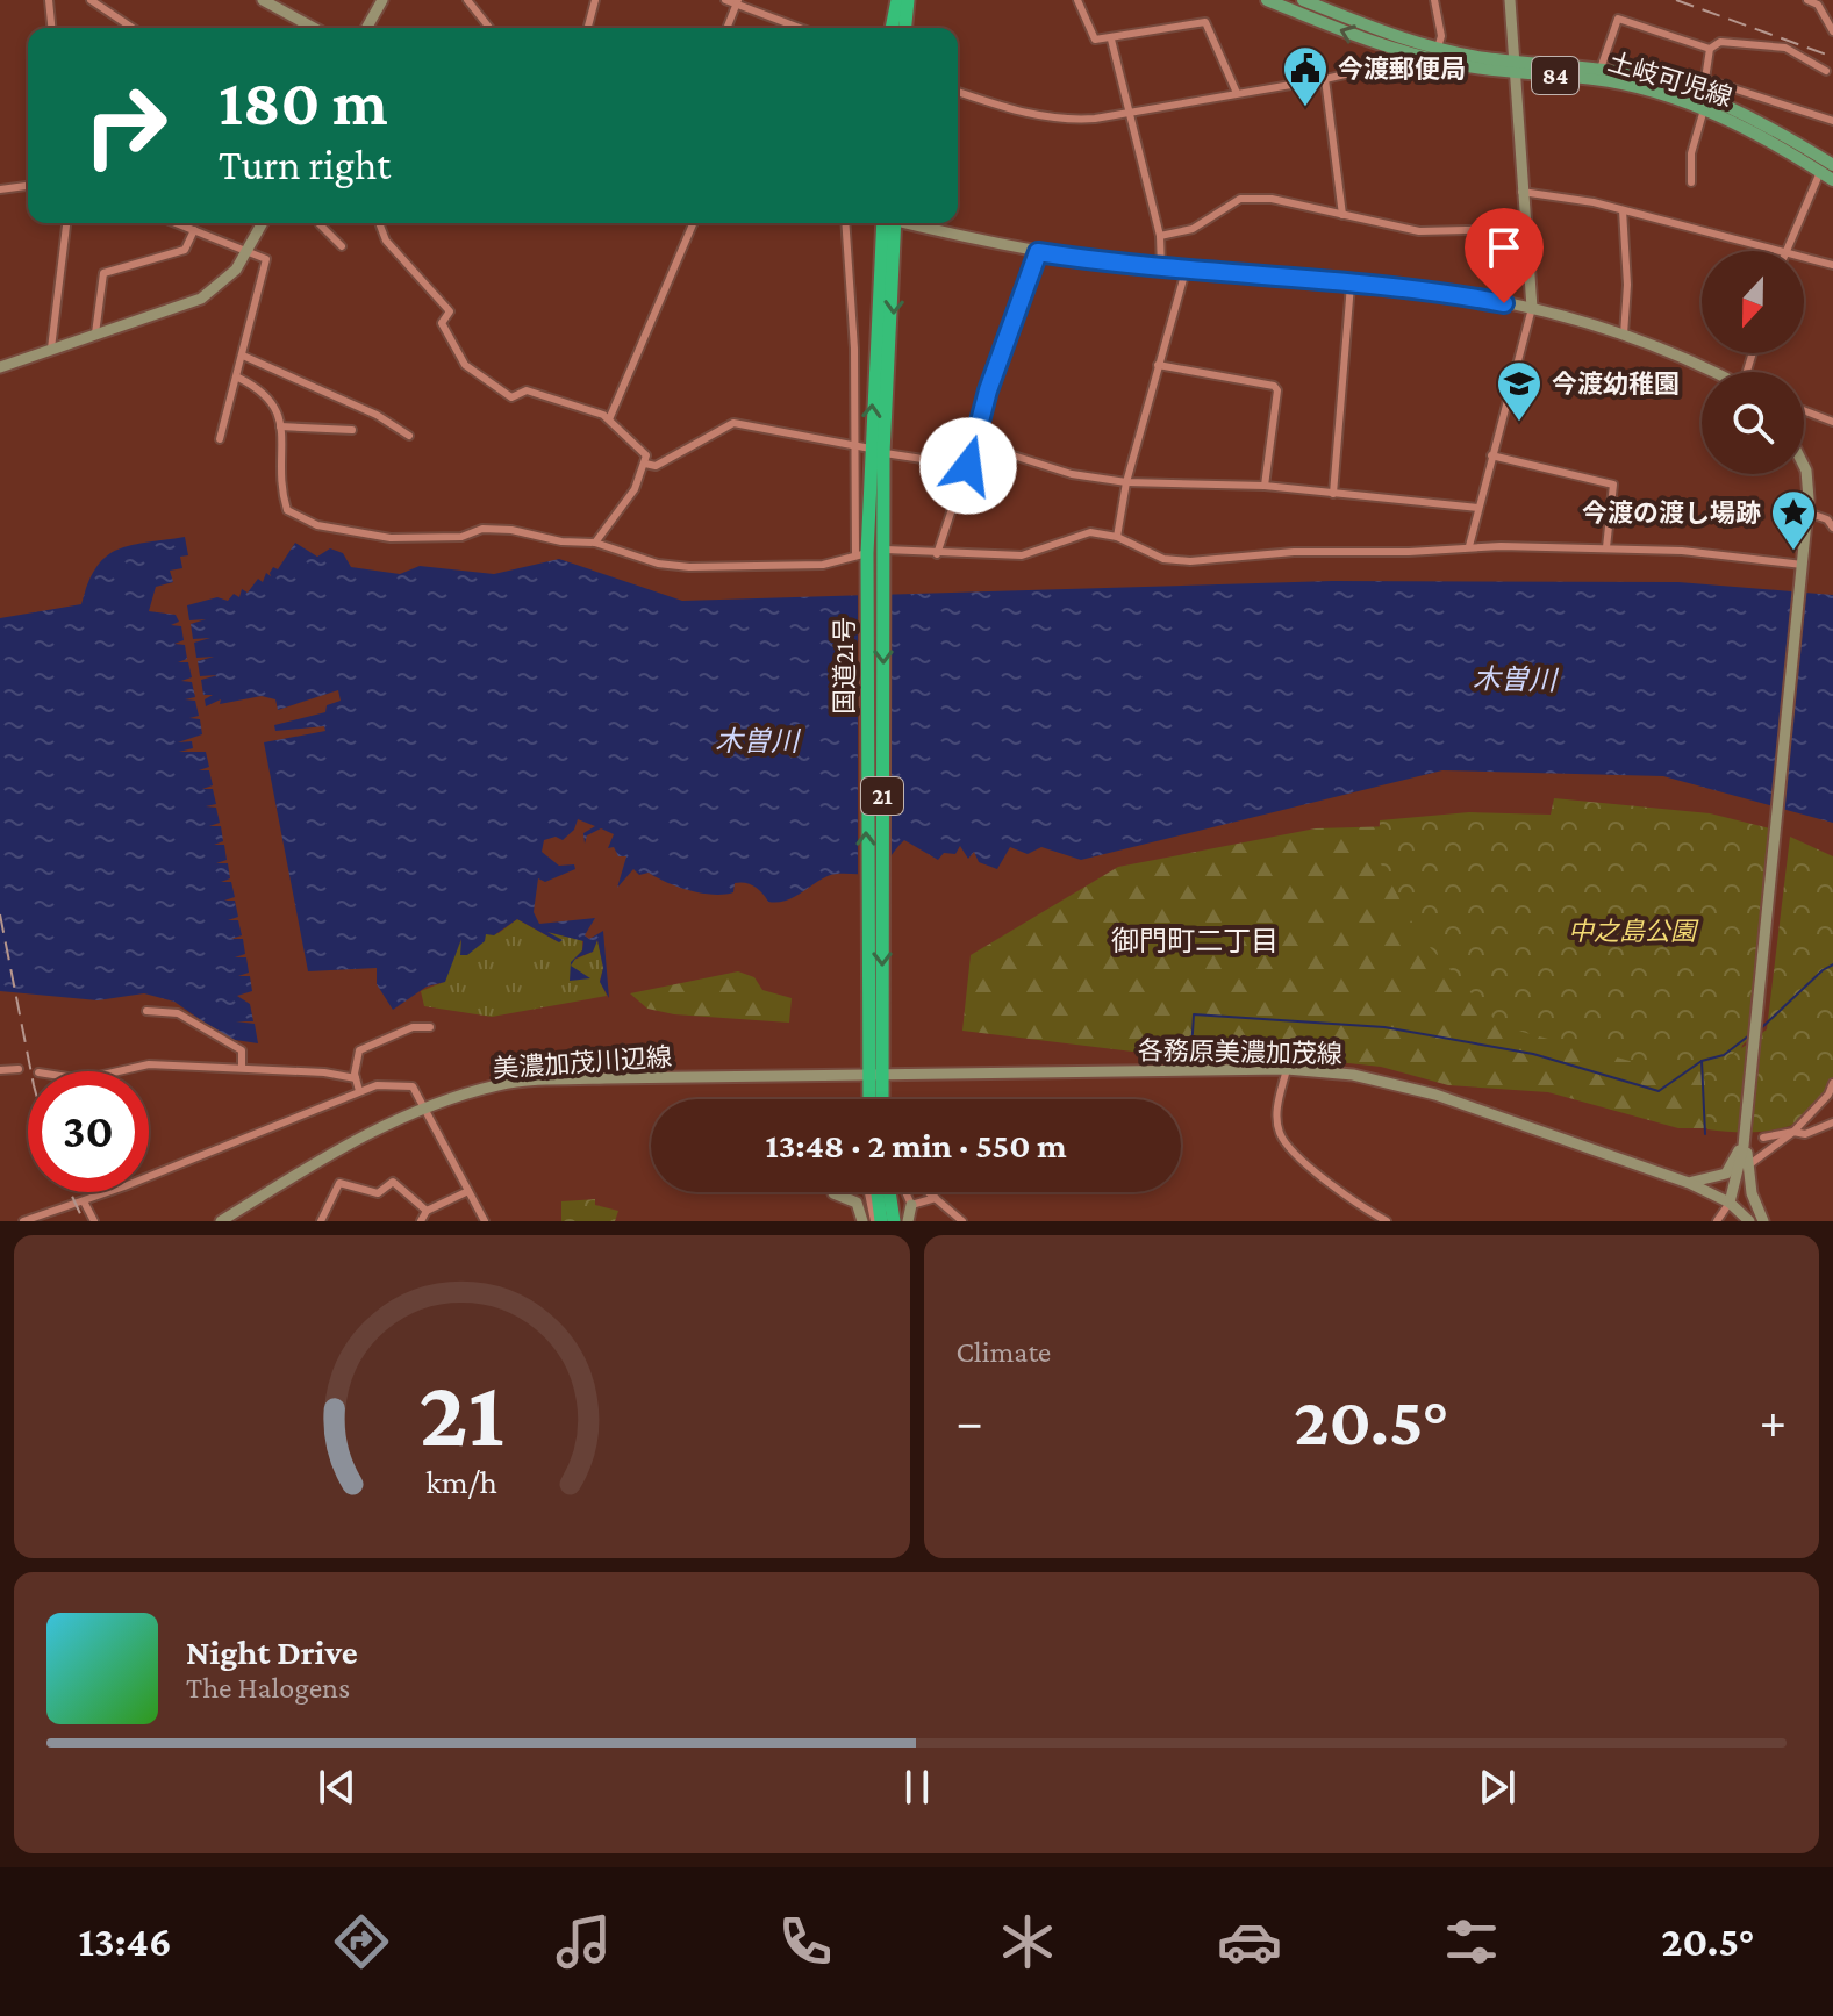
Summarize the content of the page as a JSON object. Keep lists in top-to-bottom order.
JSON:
{
  "streets": {
    "highway": ["国道21号", "21"],
    "main road": ["84", "土岐可児線"],
    "street": ["各務原美濃加茂線", "美濃加茂川辺線"]
  },
  "crossings": [
    ["国道21号", "各務原美濃加茂線"],
    ["国道21号", "美濃加茂川辺線"],
    ["各務原美濃加茂線", "美濃加茂川辺線"]
  ],
  "districts": ["御門町二丁目"],
  "water": ["木曽川"],
  "parks": ["中之島公園"],
  "places": {
    "public building": ["今渡郵便局"],
    "school or university": ["今渡幼稚園"],
    "place": ["今渡の渡し場跡"]
  },
  "north": "bottom",
  "page": {
    "turn": ["180 m", "Turn right"],
    "limit": "30",
    "trip": "13:48 · 2 min · 550 m",
    "tile": "Climate",
    "heat": ["−", "20.5°", "+"],
    "song": ["Night Drive", "The Halogens"],
    "tabs": ["13:46", "20.5°"],
    "gauge": ["21", "km/h"]
  }
}
